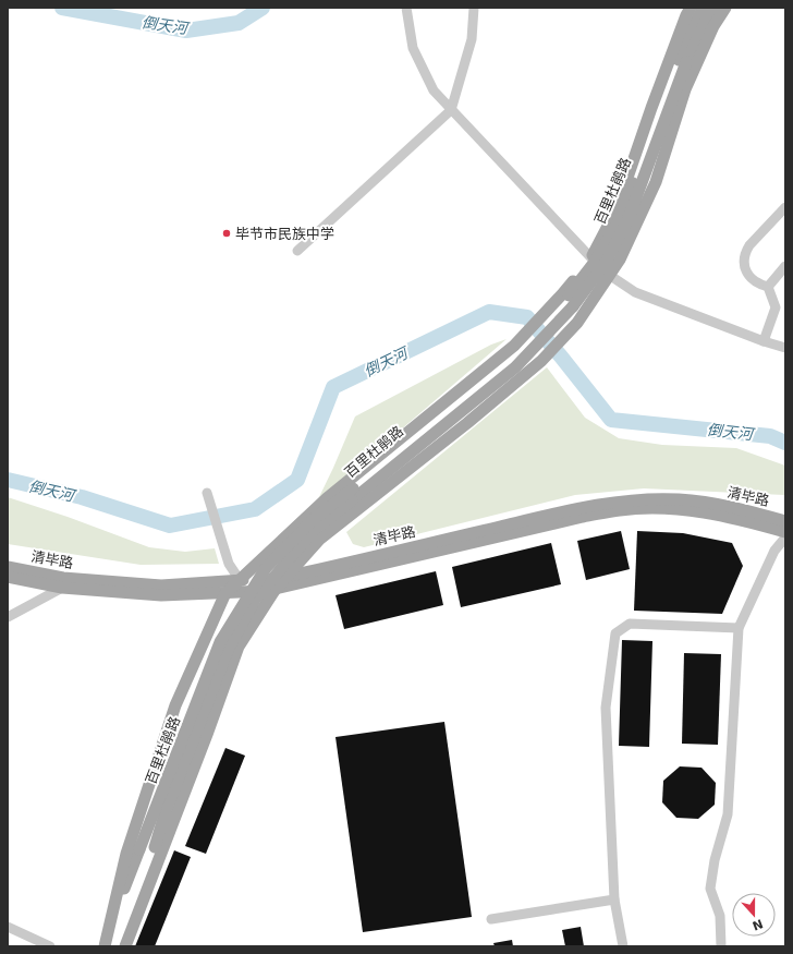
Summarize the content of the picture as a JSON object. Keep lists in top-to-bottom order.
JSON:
{
  "streets": {
    "main road": ["百里杜鹃路", "清毕路"]
  },
  "water": ["倒天河"],
  "places": ["毕节市民族中学"],
  "north": "bottom"
}
